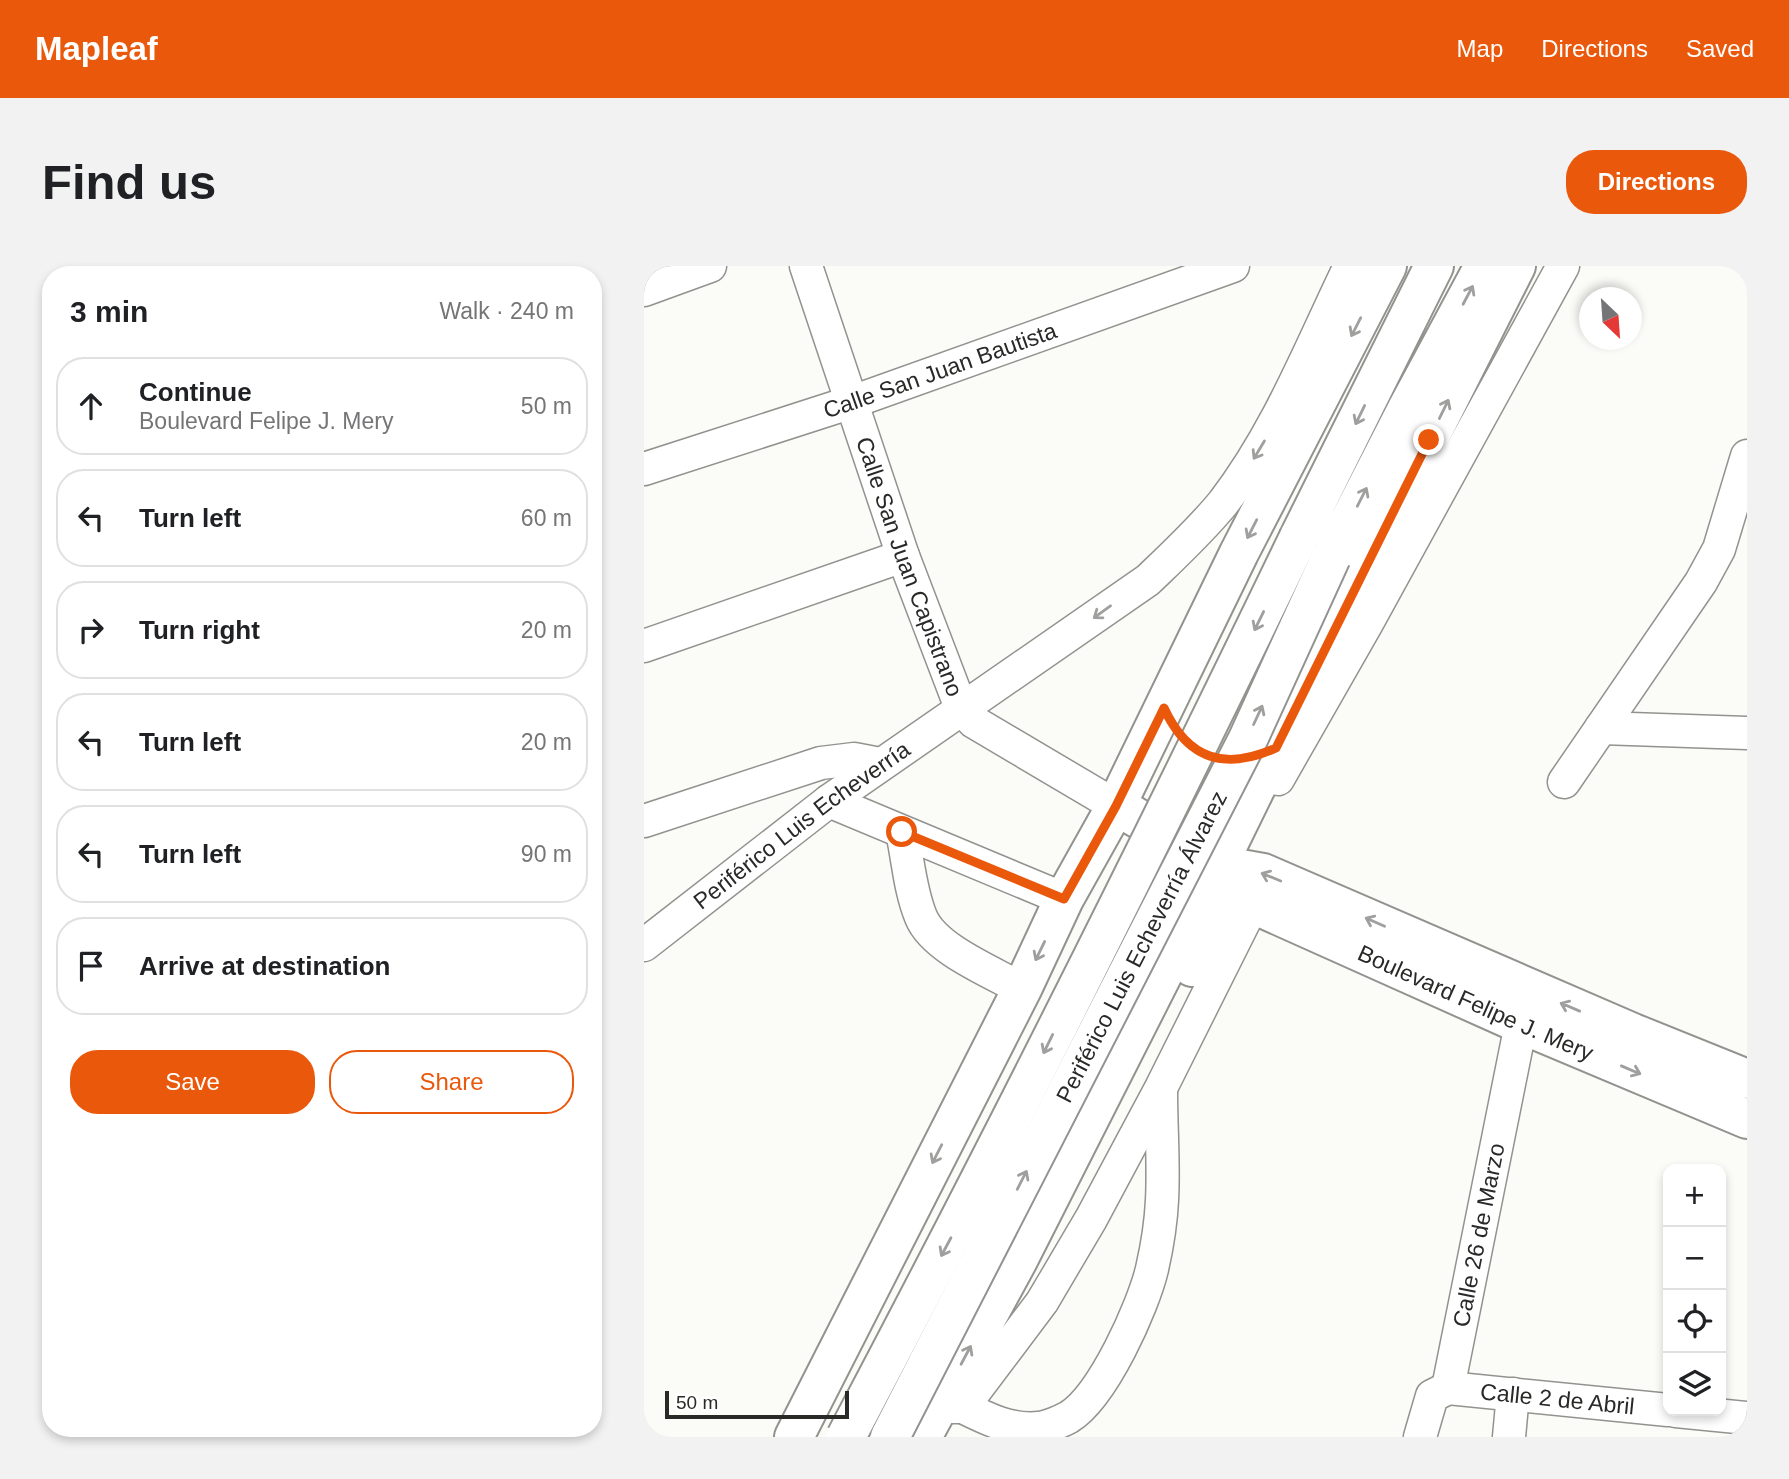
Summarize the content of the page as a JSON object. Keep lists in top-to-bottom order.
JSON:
{
  "streets": {
    "main road": ["Periférico Luis Echeverría Álvarez", "Boulevard Felipe J. Mery"],
    "street": [
      "Calle San Juan Bautista",
      "Calle San Juan Capistrano",
      "Periférico Luis Echeverría",
      "Calle 26 de Marzo",
      "Calle 2 de Abril"
    ]
  },
  "crossings": [
    ["Calle San Juan Bautista", "Calle San Juan Capistrano"],
    ["Calle San Juan Capistrano", "Periférico Luis Echeverría"],
    ["Calle San Juan Capistrano", "Boulevard Felipe J. Mery"],
    ["Periférico Luis Echeverría", "Boulevard Felipe J. Mery"],
    ["Periférico Luis Echeverría Álvarez", "Boulevard Felipe J. Mery"],
    ["Boulevard Felipe J. Mery", "Calle 26 de Marzo"],
    ["Calle 26 de Marzo", "Calle 2 de Abril"]
  ],
  "one_way": ["Periférico Luis Echeverría"],
  "scale_bar": "50 m",
  "north": "bottom right",
  "page": {
    "header": "Mapleaf",
    "nav": ["Map", "Directions", "Saved"],
    "buttons": [
      "Directions",
      ["Save", "Share"]
    ],
    "title": "Find us",
    "heading": ["3 min", "Walk · 240 m"],
    "list": [
      ["Continue", "Boulevard Felipe J. Mery", "50 m"],
      ["Turn left", "60 m"],
      ["Turn right", "20 m"],
      ["Turn left", "20 m"],
      ["Turn left", "90 m"],
      "Arrive at destination"
    ],
    "map_buttons": ["+", "−"],
    "scale": "50 m"
  }
}
